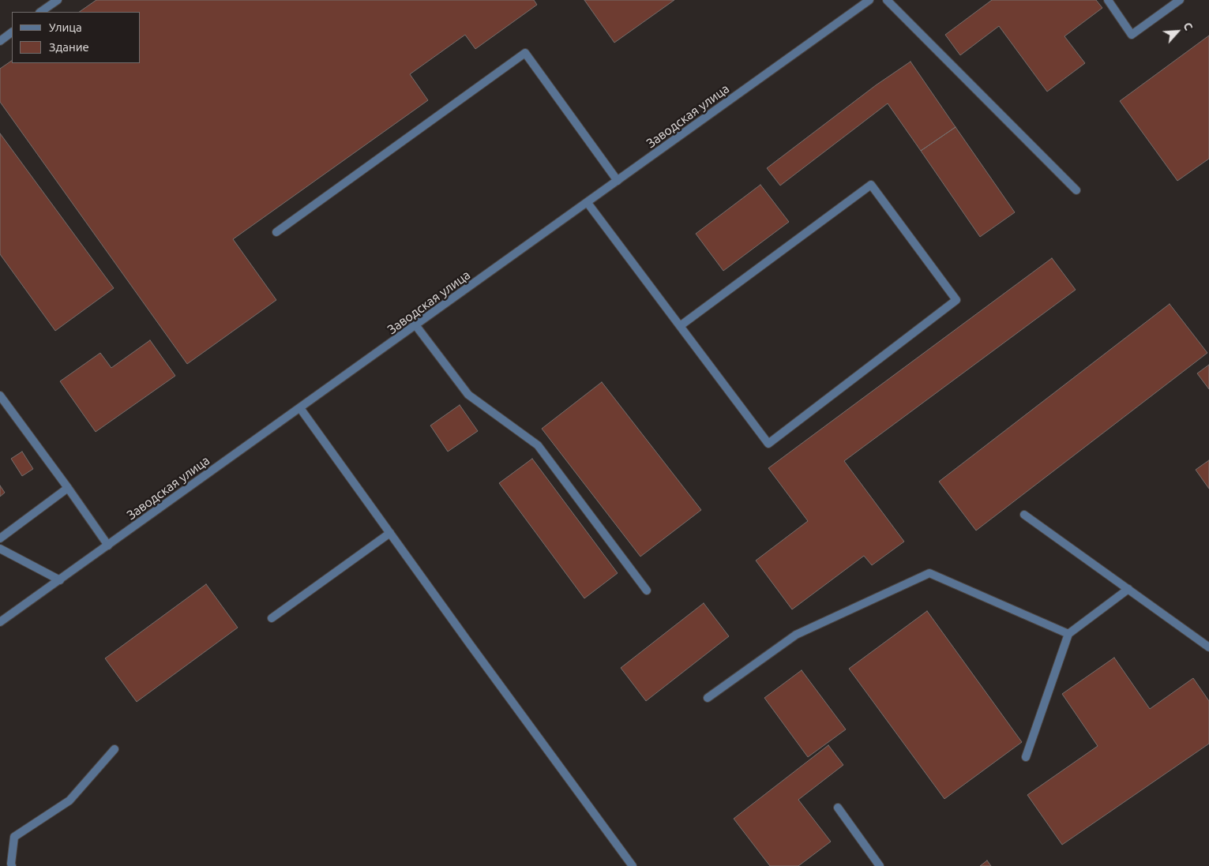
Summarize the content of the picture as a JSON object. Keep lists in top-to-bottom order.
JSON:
{
  "streets": {
    "street": ["Заводская улица"]
  },
  "legend": ["Улица", "Здание"],
  "north": "top right"
}
